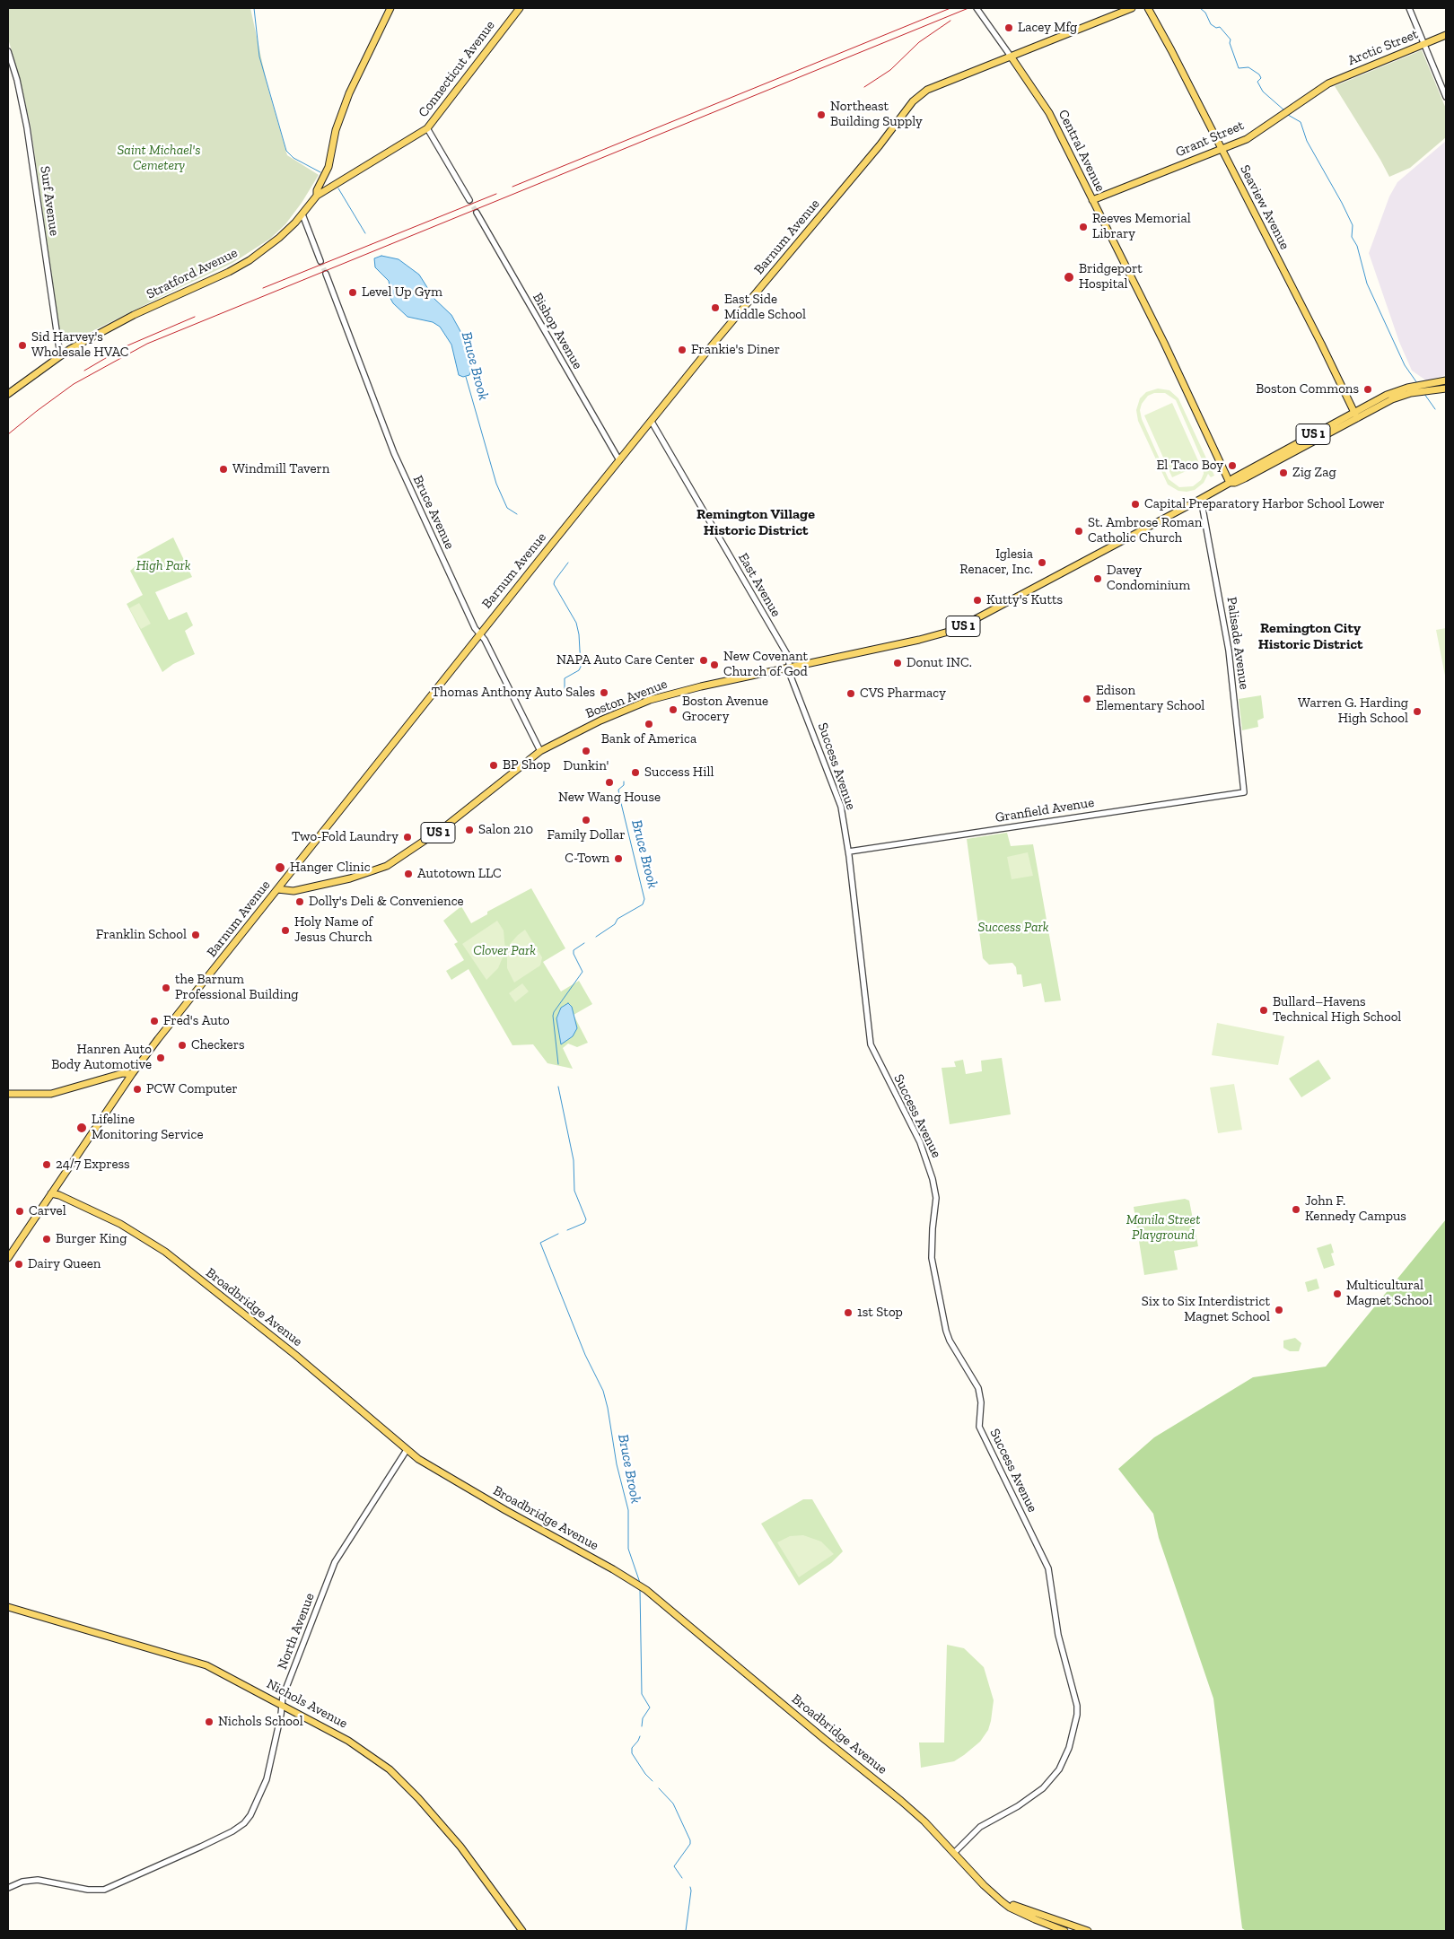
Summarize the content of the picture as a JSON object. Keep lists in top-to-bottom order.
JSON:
{
  "streets": {
    "main road": [
      "Arctic Street",
      "Connecticut Avenue",
      "Grant Street",
      "Central Avenue",
      "Seaview Avenue",
      "Barnum Avenue",
      "Stratford Avenue",
      "US 1",
      "Boston Avenue",
      "Broadbridge Avenue",
      "Nichols Avenue"
    ],
    "street": [
      "Surf Avenue",
      "Bishop Avenue",
      "Bruce Avenue",
      "East Avenue",
      "Palisade Avenue",
      "Success Avenue",
      "Granfield Avenue",
      "North Avenue"
    ]
  },
  "crossings": [
    ["Arctic Street", "Grant Street"],
    ["Connecticut Avenue", "Stratford Avenue"],
    ["Grant Street", "Central Avenue"],
    ["Grant Street", "Seaview Avenue"],
    ["Central Avenue", "Barnum Avenue"],
    ["Central Avenue", "Boston Avenue"],
    ["Surf Avenue", "Stratford Avenue"],
    ["Seaview Avenue", "Boston Avenue"],
    ["Barnum Avenue", "Bishop Avenue"],
    ["Barnum Avenue", "Bruce Avenue"],
    ["Barnum Avenue", "East Avenue"],
    ["Barnum Avenue", "Boston Avenue"],
    ["Barnum Avenue", "Broadbridge Avenue"],
    ["Bruce Avenue", "Boston Avenue"],
    ["East Avenue", "Boston Avenue"],
    ["East Avenue", "Success Avenue"],
    ["Palisade Avenue", "Boston Avenue"],
    ["Palisade Avenue", "Granfield Avenue"],
    ["Boston Avenue", "Success Avenue"],
    ["Success Avenue", "Granfield Avenue"],
    ["Success Avenue", "Broadbridge Avenue"],
    ["Broadbridge Avenue", "North Avenue"],
    ["North Avenue", "Nichols Avenue"]
  ],
  "districts": ["Remington Village Historic District", "Remington City Historic District"],
  "water": ["Bruce Brook"],
  "parks": [
    "Saint Michael's Cemetery",
    "High Park",
    "Success Park",
    "Clover Park",
    "Manila Street Playground"
  ],
  "places": [
    "Lacey Mfg",
    "Northeast Building Supply",
    "Reeves Memorial Library",
    "Bridgeport Hospital",
    "Level Up Gym",
    "East Side Middle School",
    "Sid Harvey's Wholesale HVAC",
    "Frankie's Diner",
    "Boston Commons",
    "El Taco Boy",
    "Windmill Tavern",
    "Zig Zag",
    "Capital Preparatory Harbor School Lower",
    "St. Ambrose Roman Catholic Church",
    "Iglesia Renacer, Inc.",
    "Davey Condominium",
    "Kutty's Kutts",
    "NAPA Auto Care Center",
    "Donut INC.",
    "New Covenant Church of God",
    "Thomas Anthony Auto Sales",
    "CVS Pharmacy",
    "Edison Elementary School",
    "Boston Avenue Grocery",
    "Warren G. Harding High School",
    "Bank of America",
    "Dunkin'",
    "BP Shop",
    "Success Hill",
    "New Wang House",
    "Family Dollar",
    "Salon 210",
    "Two-Fold Laundry",
    "C-Town",
    "Hanger Clinic",
    "Autotown LLC",
    "Dolly's Deli & Convenience",
    "Holy Name of Jesus Church",
    "Franklin School",
    "the Barnum Professional Building",
    "Bullard–Havens Technical High School",
    "Fred's Auto",
    "Checkers",
    "Hanren Auto Body Automotive",
    "PCW Computer",
    "Lifeline Monitoring Service",
    "24/7 Express",
    "John F. Kennedy Campus",
    "Carvel",
    "Burger King",
    "Dairy Queen",
    "Multicultural Magnet School",
    "Six to Six Interdistrict Magnet School",
    "1st Stop",
    "Nichols School"
  ]
}
